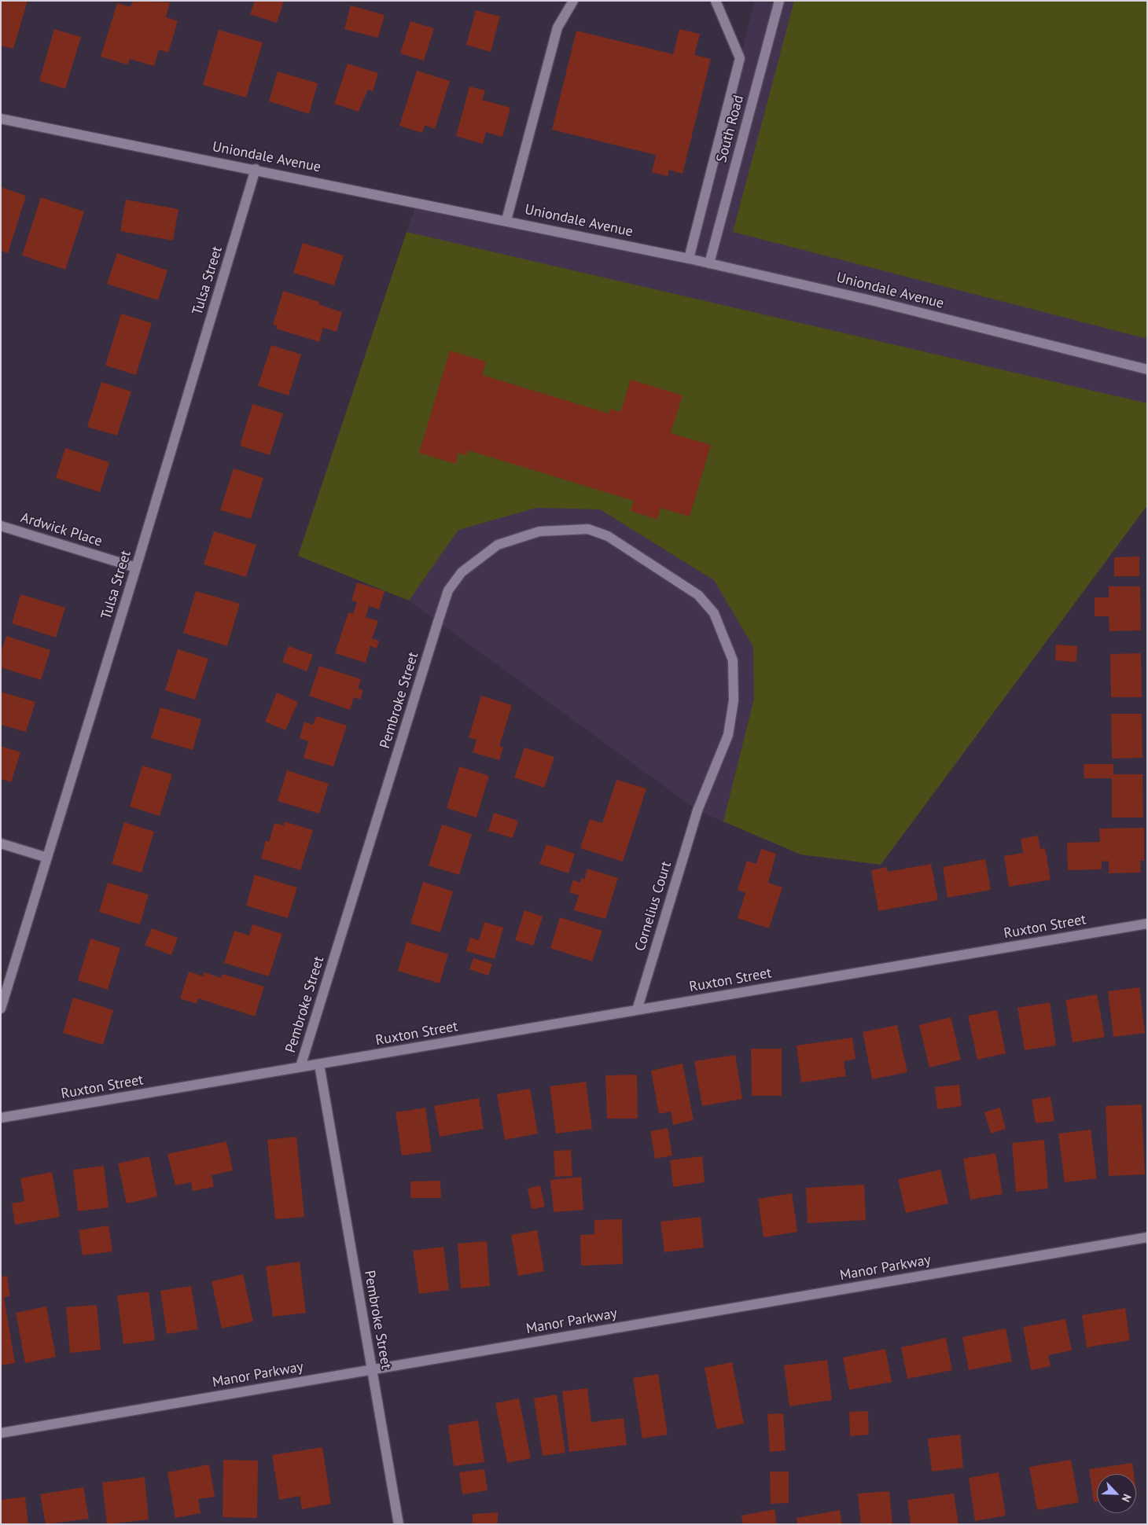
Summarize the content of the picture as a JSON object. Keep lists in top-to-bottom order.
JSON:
{
  "streets": {
    "street": [
      "South Road",
      "Uniondale Avenue",
      "Tulsa Street",
      "Ardwick Place",
      "Pembroke Street",
      "Cornelius Court",
      "Ruxton Street",
      "Manor Parkway"
    ]
  },
  "crossings": [
    ["South Road", "Uniondale Avenue"],
    ["Uniondale Avenue", "Tulsa Street"],
    ["Tulsa Street", "Ardwick Place"],
    ["Pembroke Street", "Cornelius Court"],
    ["Pembroke Street", "Ruxton Street"],
    ["Pembroke Street", "Manor Parkway"],
    ["Cornelius Court", "Ruxton Street"]
  ],
  "north": "bottom right"
}
